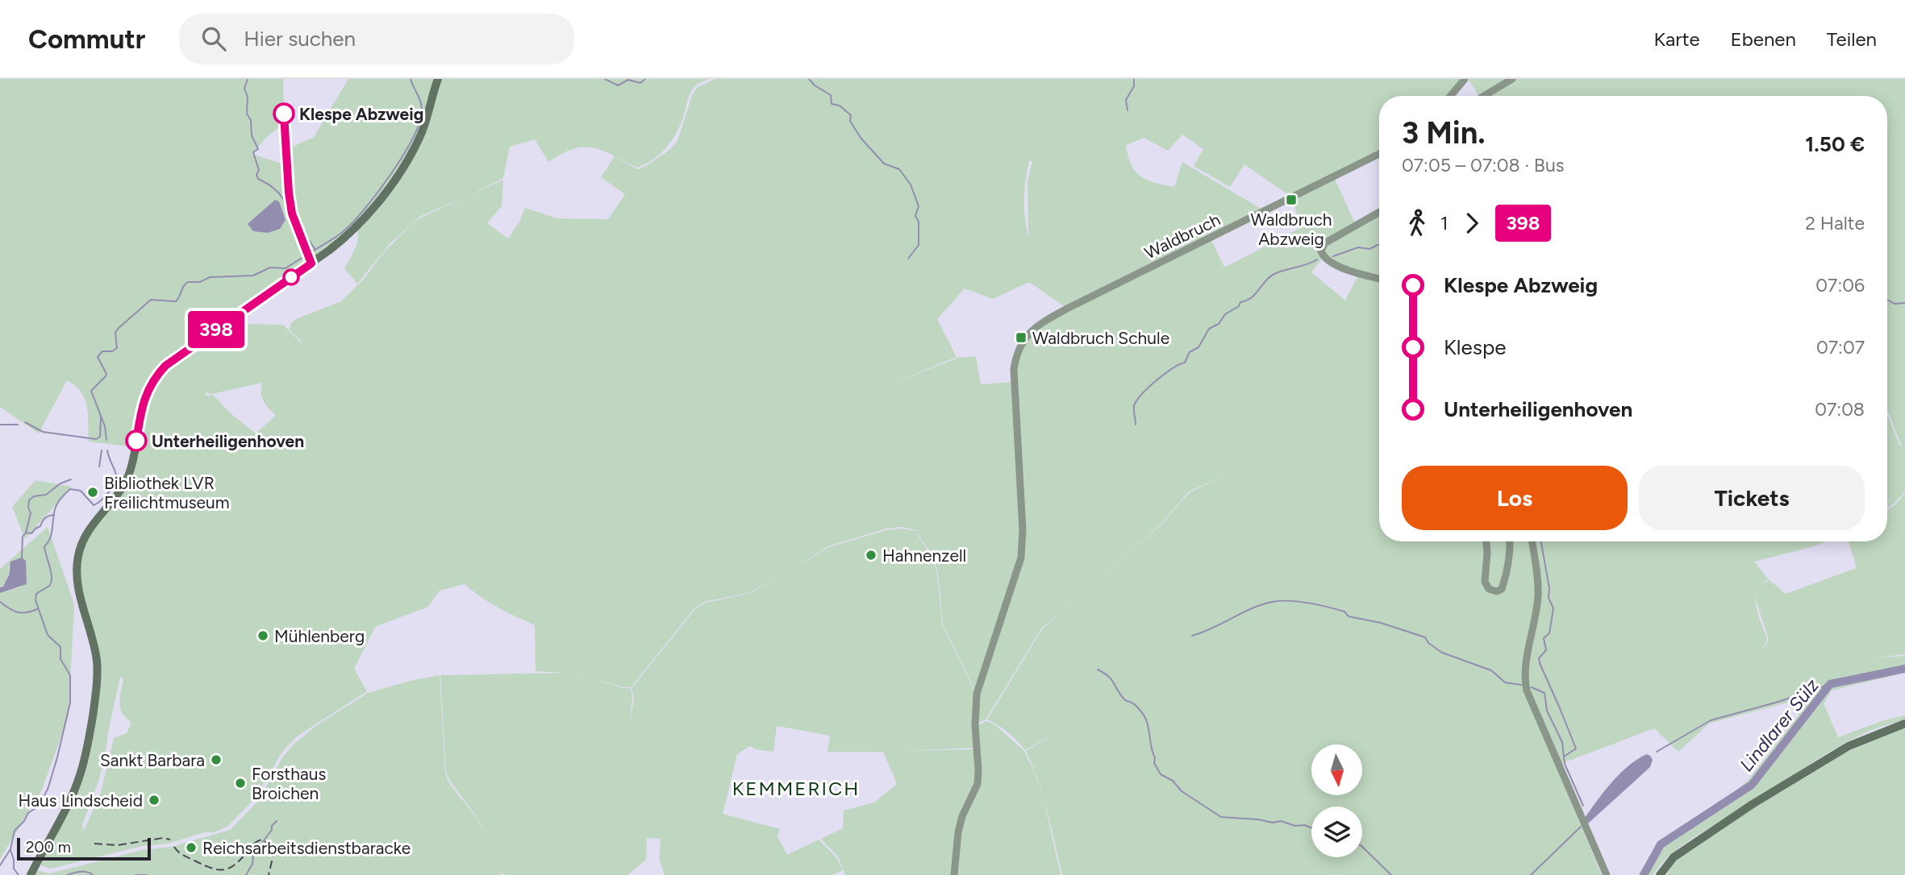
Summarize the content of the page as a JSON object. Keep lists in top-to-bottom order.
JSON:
{
  "streets": {
    "street": ["Waldbruch"]
  },
  "districts": ["KEMMERICH"],
  "water": ["Lindlarer Sülz"],
  "places": {
    "other": [
      "Klespe Abzweig",
      "Unterheiligenhoven",
      "Bibliothek LVR Freilichtmuseum",
      "Hahnenzell",
      "Mühlenberg",
      "Sankt Barbara",
      "Forsthaus Broichen",
      "Haus Lindscheid",
      "Reichsarbeitsdienstbaracke"
    ],
    "transit": ["Waldbruch Abzweig", "Waldbruch Schule"]
  },
  "lines": ["bus line 398"],
  "scale_bar": "200 m",
  "north": "bottom",
  "page": {
    "header": "Commutr",
    "search": "Hier suchen",
    "nav": ["Karte", "Ebenen", "Teilen"],
    "on_map": "398",
    "heading": ["3 Min.", "07:05 – 07:08 · Bus", "1.50 €"],
    "legs": ["1", "398", "2 Halte"],
    "list": [
      {
        "name": "Klespe Abzweig",
        "value": "07:06"
      },
      {
        "name": "Klespe",
        "value": "07:07"
      },
      {
        "name": "Unterheiligenhoven",
        "value": "07:08"
      }
    ],
    "buttons": ["Los", "Tickets"],
    "scale": "200 m"
  }
}
